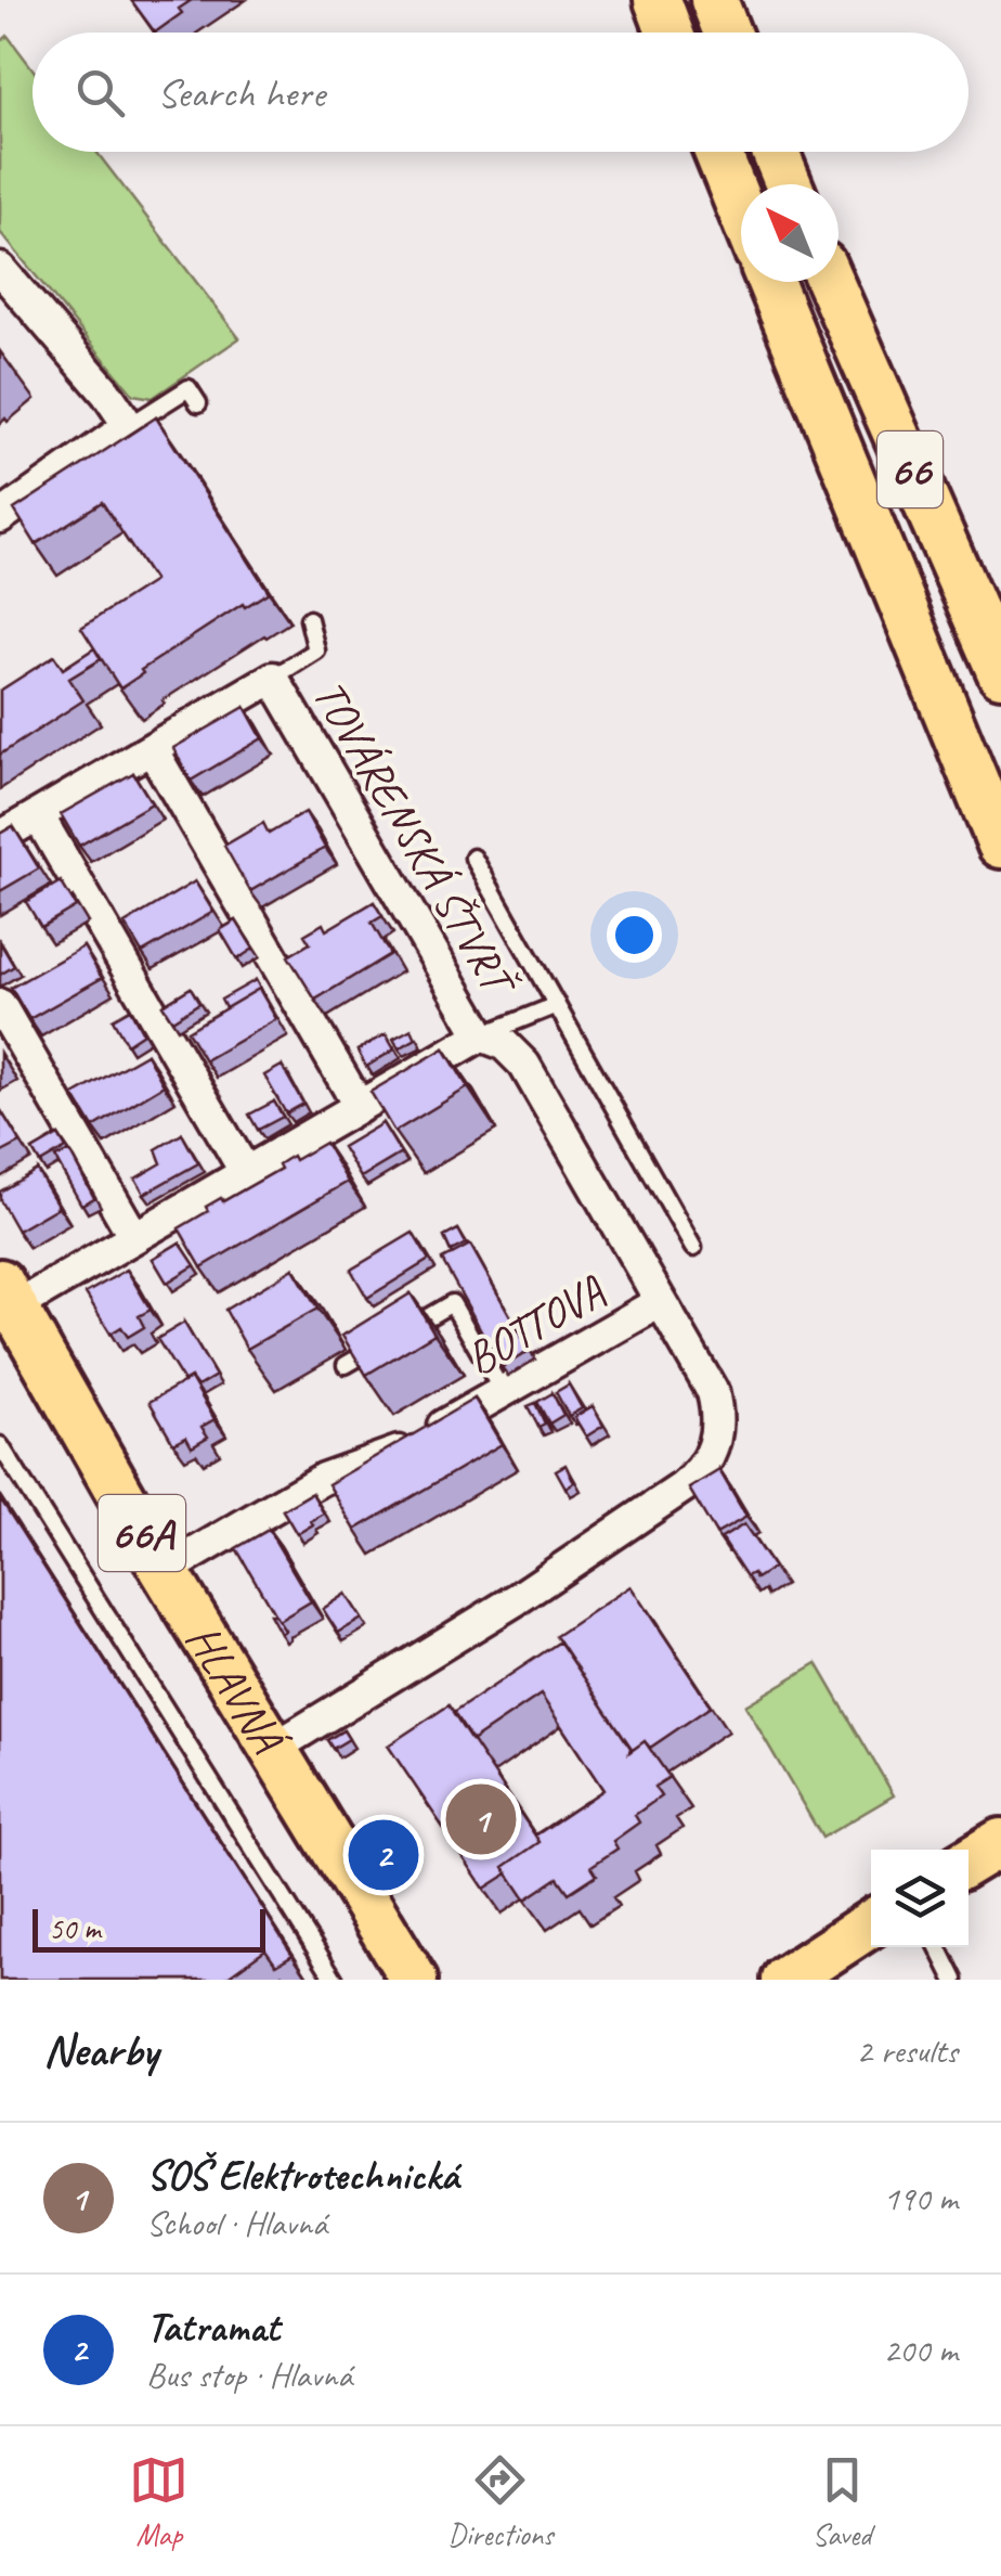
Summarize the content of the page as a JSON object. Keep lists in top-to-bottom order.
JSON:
{
  "streets": {
    "main road": ["66", "66A", "HLAVNÁ"],
    "street": ["TOVÁRENSKÁ ŠTVRŤ", "BOTTOVA"]
  },
  "crossings": [
    ["TOVÁRENSKÁ ŠTVRŤ", "HLAVNÁ"],
    ["BOTTOVA", "HLAVNÁ"]
  ],
  "scale_bar": "50 m",
  "north": "top left",
  "page": {
    "search": "Search here",
    "pins": ["1", "2"],
    "scale": "50 m",
    "heading": ["Nearby", "2 results"],
    "list": [
      {
        "mark": "1",
        "name": "SOŠ Elektrotechnická",
        "note": "School · Hlavná",
        "value": "190 m"
      },
      {
        "mark": "2",
        "name": "Tatramat",
        "note": "Bus stop · Hlavná",
        "value": "200 m"
      }
    ],
    "nav": ["Map", "Directions", "Saved"]
  }
}
